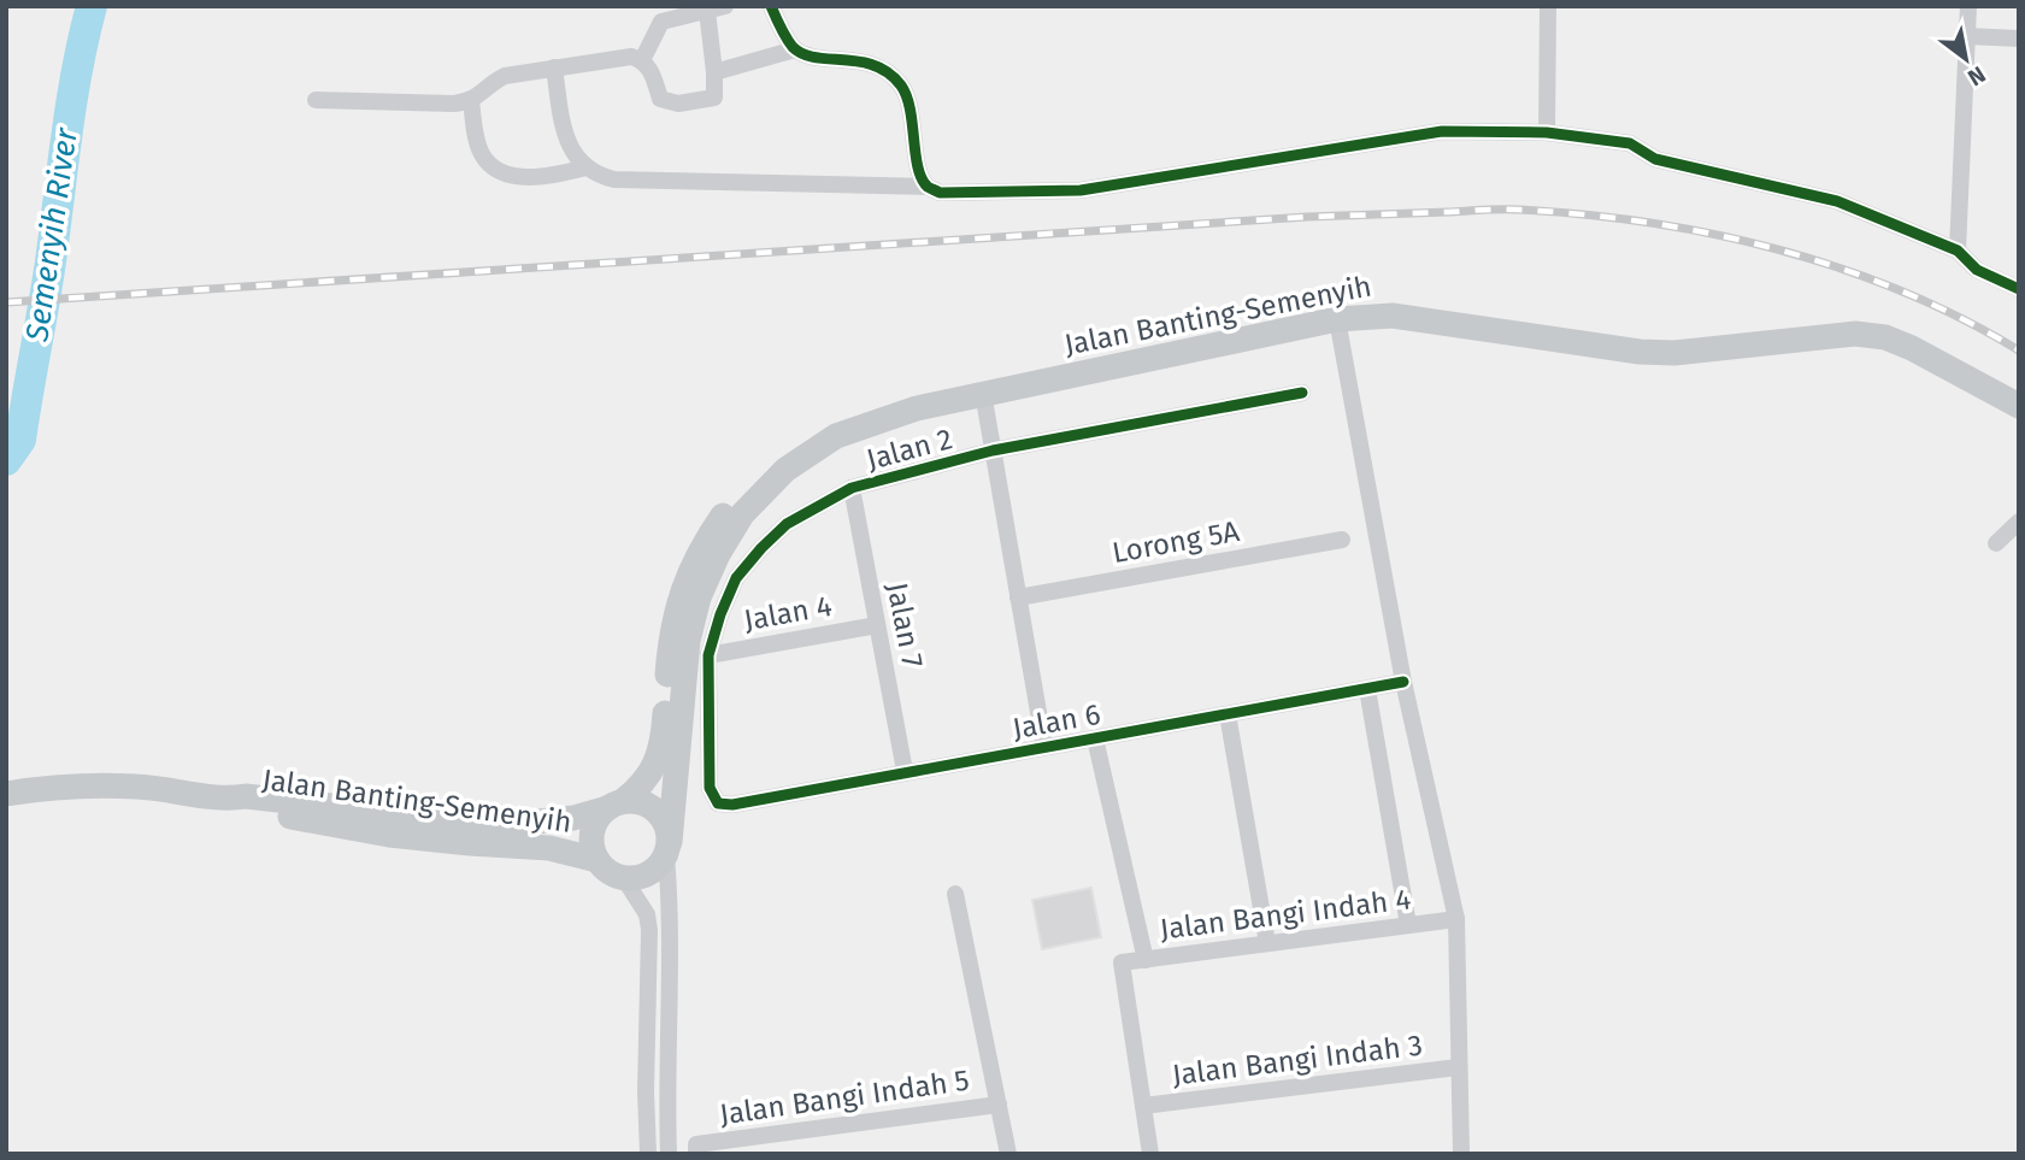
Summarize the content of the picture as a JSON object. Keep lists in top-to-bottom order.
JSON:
{
  "streets": {
    "main road": ["Jalan Banting-Semenyih"],
    "street": [
      "Jalan 2",
      "Lorong 5A",
      "Jalan 4",
      "Jalan 7",
      "Jalan 6",
      "Jalan Bangi Indah 4",
      "Jalan Bangi Indah 3",
      "Jalan Bangi Indah 5"
    ]
  },
  "crossings": [
    ["Jalan 2", "Jalan 4"],
    ["Jalan 2", "Jalan 7"],
    ["Jalan 2", "Jalan 6"],
    ["Jalan 4", "Jalan 7"],
    ["Jalan 7", "Jalan 6"],
    ["Jalan Bangi Indah 4", "Jalan Bangi Indah 3"]
  ],
  "water": ["Semenyih River"],
  "north": "bottom right"
}
